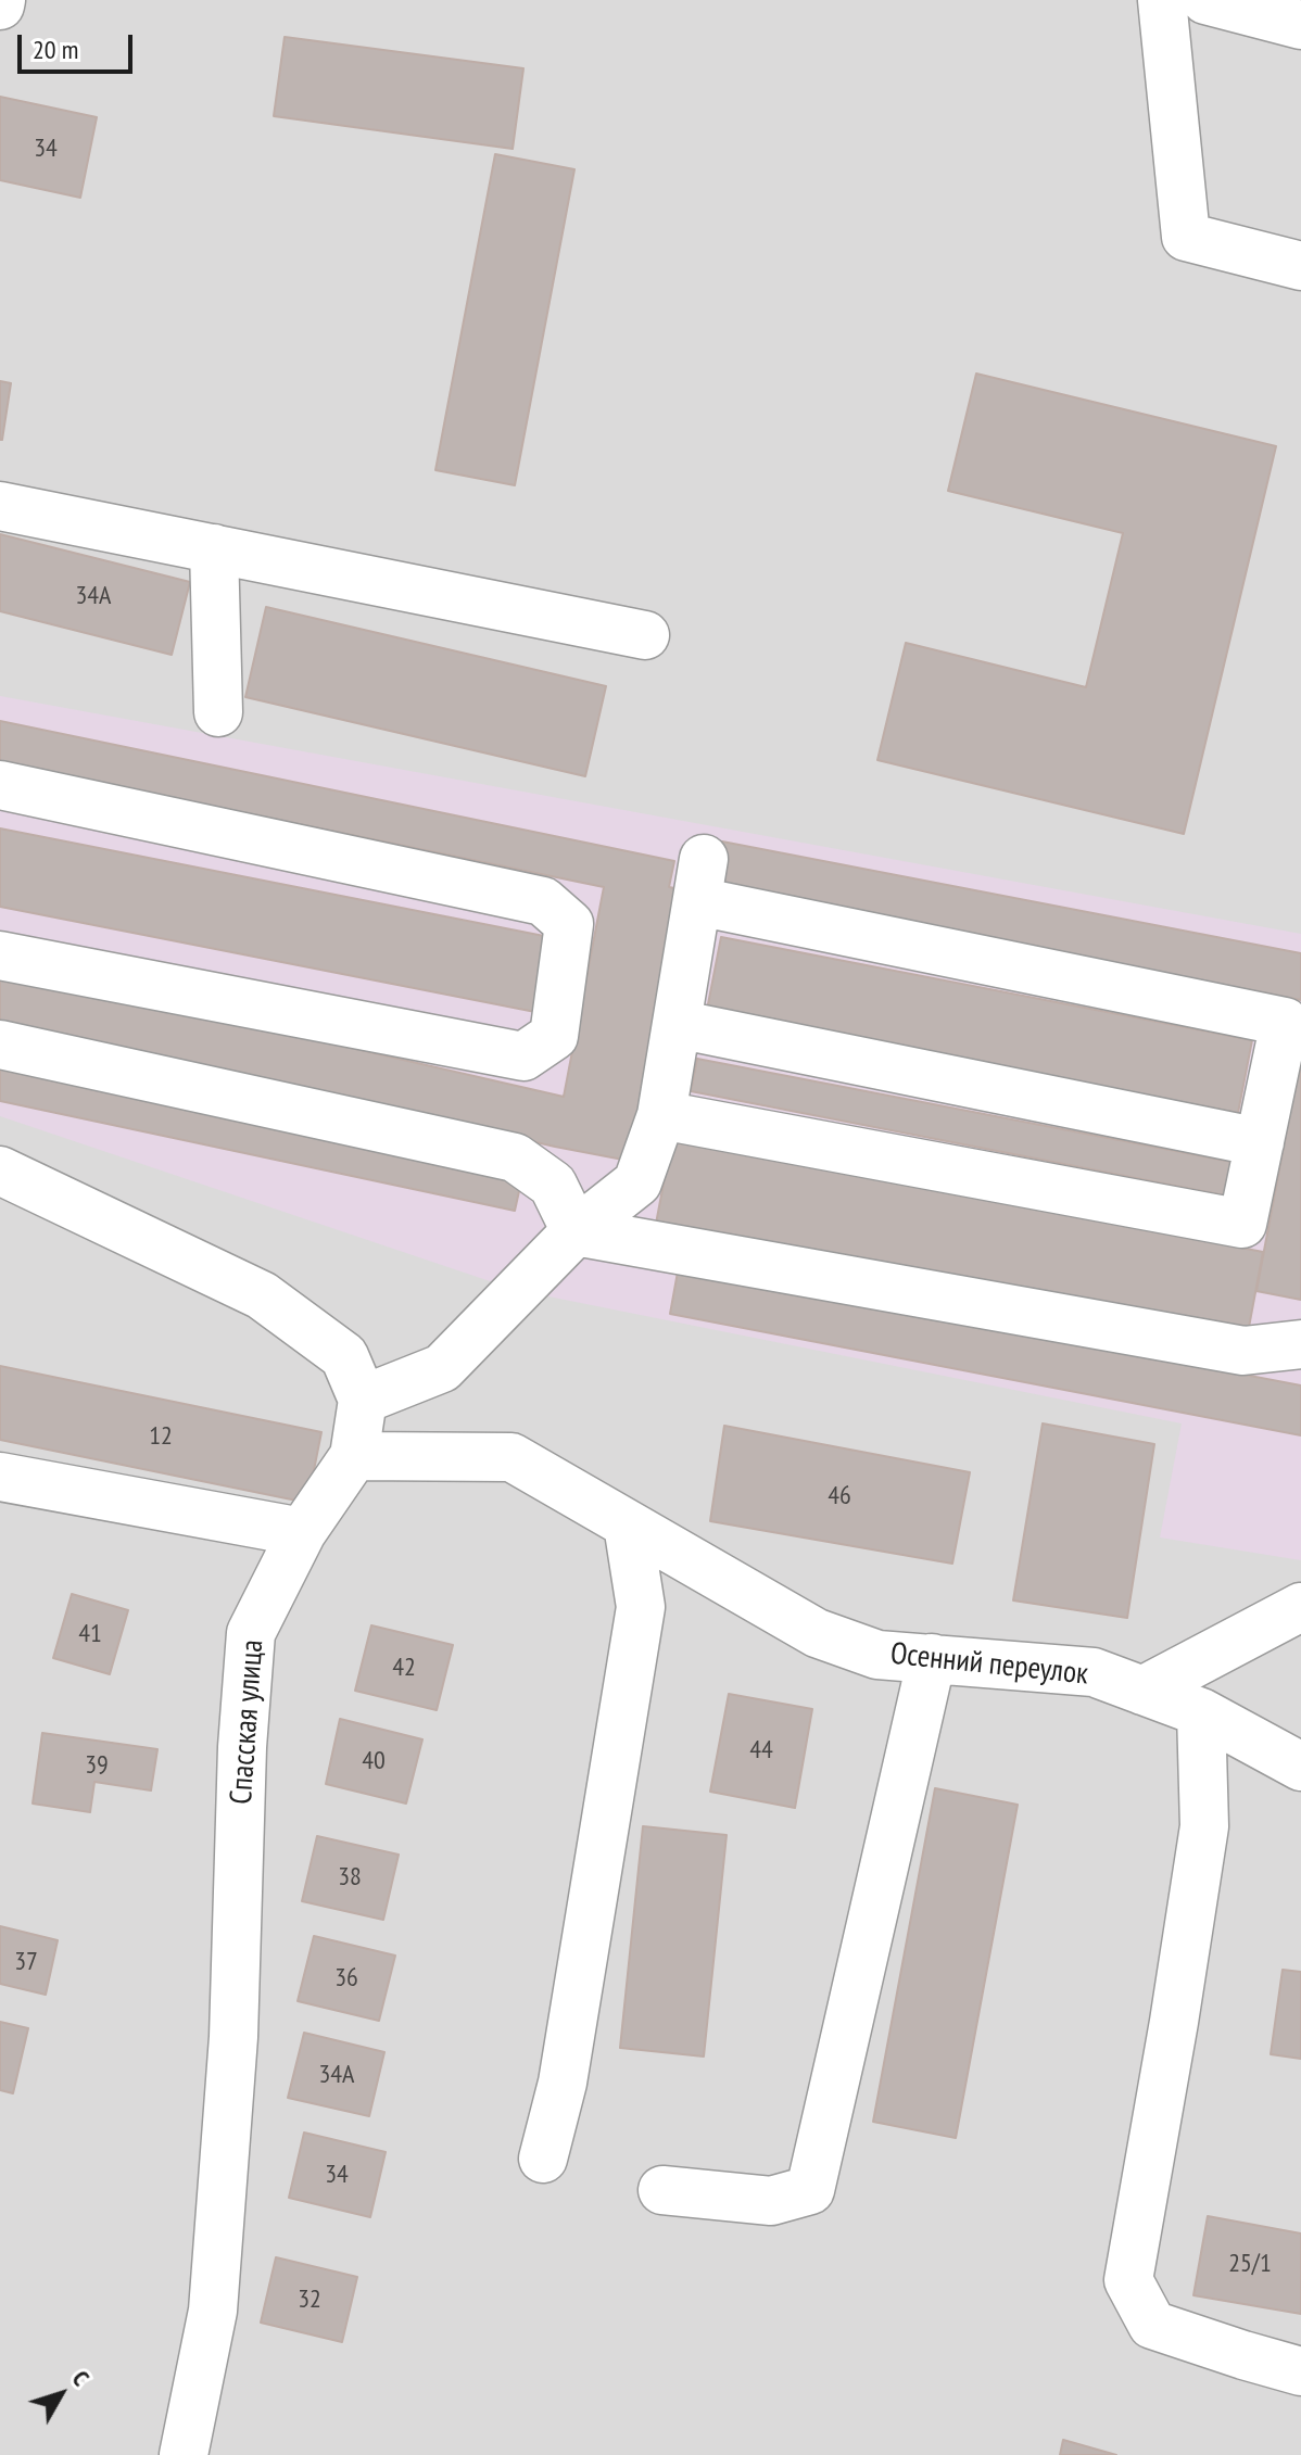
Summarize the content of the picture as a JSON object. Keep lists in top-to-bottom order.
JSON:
{
  "streets": {
    "street": ["Осенний переулок", "Спасская улица"]
  },
  "crossings": [
    ["Осенний переулок", "Спасская улица"]
  ],
  "house_numbers": [
    "34",
    "34А",
    "12",
    "46",
    "41",
    "42",
    "44",
    "40",
    "39",
    "38",
    "37",
    "36",
    "34А",
    "34",
    "25/1",
    "32"
  ],
  "scale_bar": "20 m",
  "north": "top right"
}
